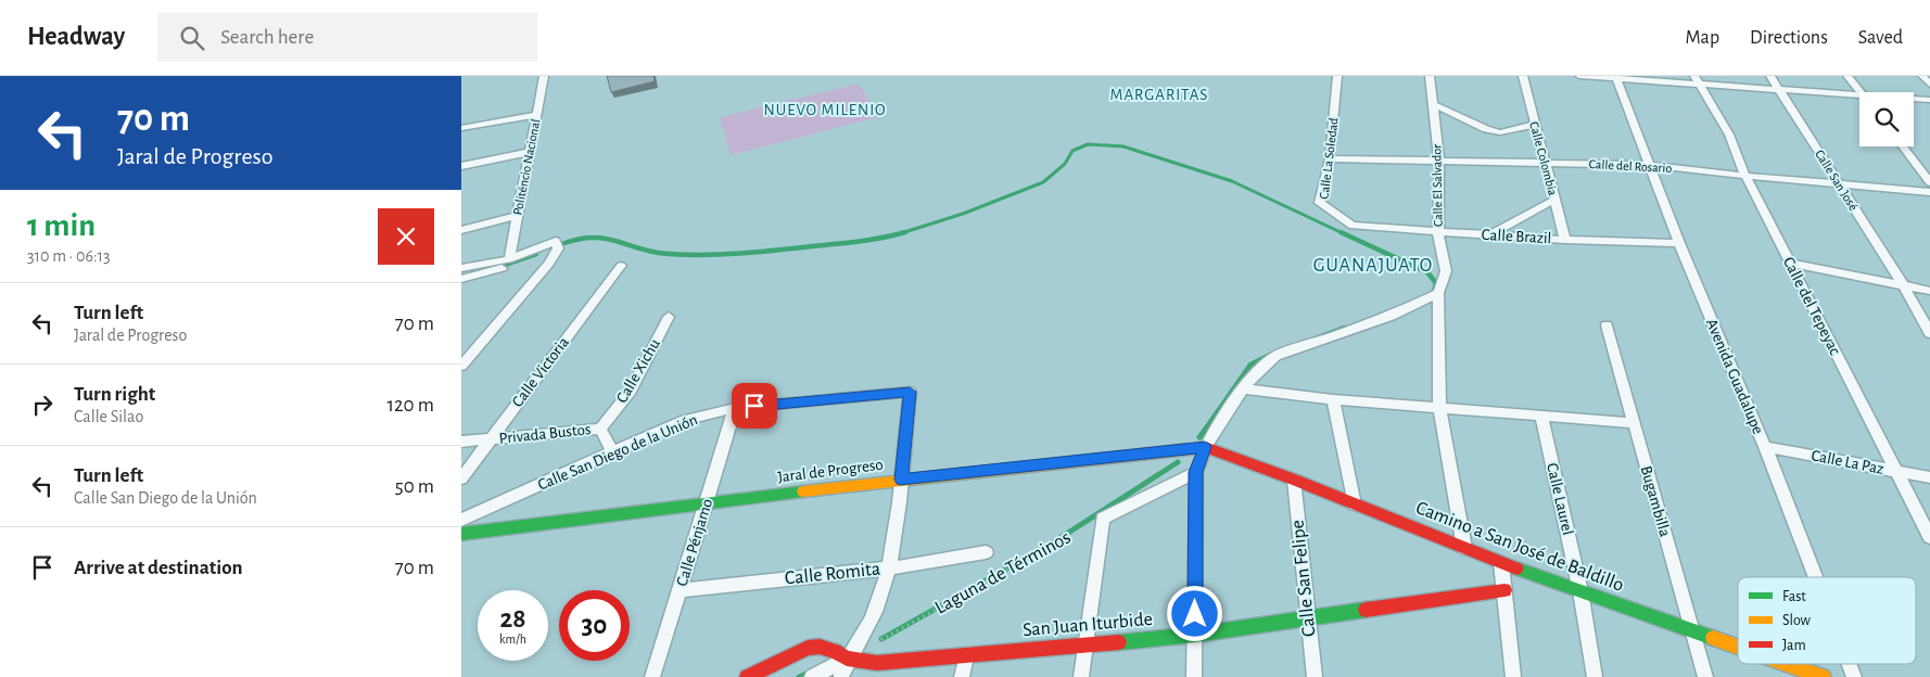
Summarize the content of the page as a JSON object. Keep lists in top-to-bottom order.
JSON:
{
  "streets": {
    "street": [
      "Calle La Soledad",
      "Calle Colombia",
      "Calle del Rosario",
      "Politéncio Nacional",
      "Calle San José",
      "Calle El Salvador",
      "Calle Brazil",
      "Calle del Tepeyac",
      "Calle Xichu",
      "Calle Victoria",
      "Avenida Guadalupe",
      "Privada Bustos",
      "Calle San Diego de la Unión",
      "Calle La Paz",
      "Jaral de Progreso",
      "Calle Laurel",
      "Bugambilla",
      "Calle Pénjamo",
      "Camino a San José de Baldillo",
      "Calle Romita",
      "Calle San Felipe",
      "San Juan Iturbide"
    ],
    "path": ["Laguna de Términos"]
  },
  "crossings": [
    ["Calle La Soledad", "Calle del Rosario"],
    ["Calle La Soledad", "Calle Brazil"],
    ["Calle Colombia", "Calle del Rosario"],
    ["Calle Colombia", "Calle Brazil"],
    ["Calle del Rosario", "Calle San José"],
    ["Calle del Rosario", "Calle El Salvador"],
    ["Calle del Rosario", "Calle del Tepeyac"],
    ["Calle del Rosario", "Avenida Guadalupe"],
    ["Calle El Salvador", "Calle Brazil"],
    ["Calle El Salvador", "Camino a San José de Baldillo"],
    ["Calle Brazil", "Avenida Guadalupe"],
    ["Calle del Tepeyac", "Calle La Paz"],
    ["Calle Xichu", "Privada Bustos"],
    ["Calle Victoria", "Privada Bustos"],
    ["Avenida Guadalupe", "Calle La Paz"],
    ["Calle San Diego de la Unión", "Jaral de Progreso"],
    ["Calle San Diego de la Unión", "Calle Pénjamo"],
    ["Jaral de Progreso", "Calle Pénjamo"],
    ["Jaral de Progreso", "Camino a San José de Baldillo"],
    ["Calle Laurel", "Camino a San José de Baldillo"],
    ["Bugambilla", "Camino a San José de Baldillo"],
    ["Calle Pénjamo", "Calle Romita"],
    ["Camino a San José de Baldillo", "Calle San Felipe"],
    ["Calle San Felipe", "San Juan Iturbide"]
  ],
  "districts": ["MARGARITAS", "NUEVO MILENIO", "GUANAJUATO"],
  "legend": ["Fast", "Slow", "Jam"],
  "page": {
    "header": "Headway",
    "search": "Search here",
    "nav": ["Map", "Directions", "Saved"],
    "turn": ["70 m", "Jaral de Progreso"],
    "heading": ["1 min", "310 m · 06:13"],
    "list": [
      {
        "name": "Turn left",
        "note": "Jaral de Progreso",
        "value": "70 m"
      },
      {
        "name": "Turn right",
        "note": "Calle Silao",
        "value": "120 m"
      },
      {
        "name": "Turn left",
        "note": "Calle San Diego de la Unión",
        "value": "50 m"
      },
      {
        "name": "Arrive at destination",
        "value": "70 m"
      }
    ],
    "speed": "28 km/h",
    "limit": "30"
  }
}
